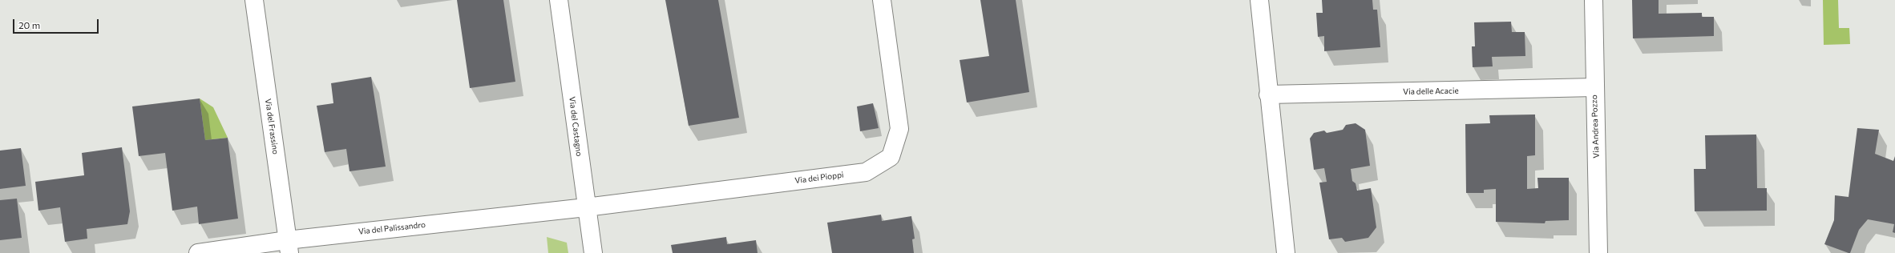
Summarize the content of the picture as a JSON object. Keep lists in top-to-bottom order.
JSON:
{
  "streets": {
    "street": [
      "Via delle Acacie",
      "Via del Frassino",
      "Via del Castagno",
      "Via Andrea Pozzo",
      "Via dei Pioppi",
      "Via del Palissandro"
    ]
  },
  "crossings": [
    ["Via delle Acacie", "Via Andrea Pozzo"],
    ["Via del Frassino", "Via del Palissandro"],
    ["Via del Castagno", "Via dei Pioppi"],
    ["Via del Castagno", "Via del Palissandro"],
    ["Via dei Pioppi", "Via del Palissandro"]
  ],
  "scale_bar": "20 m"
}
